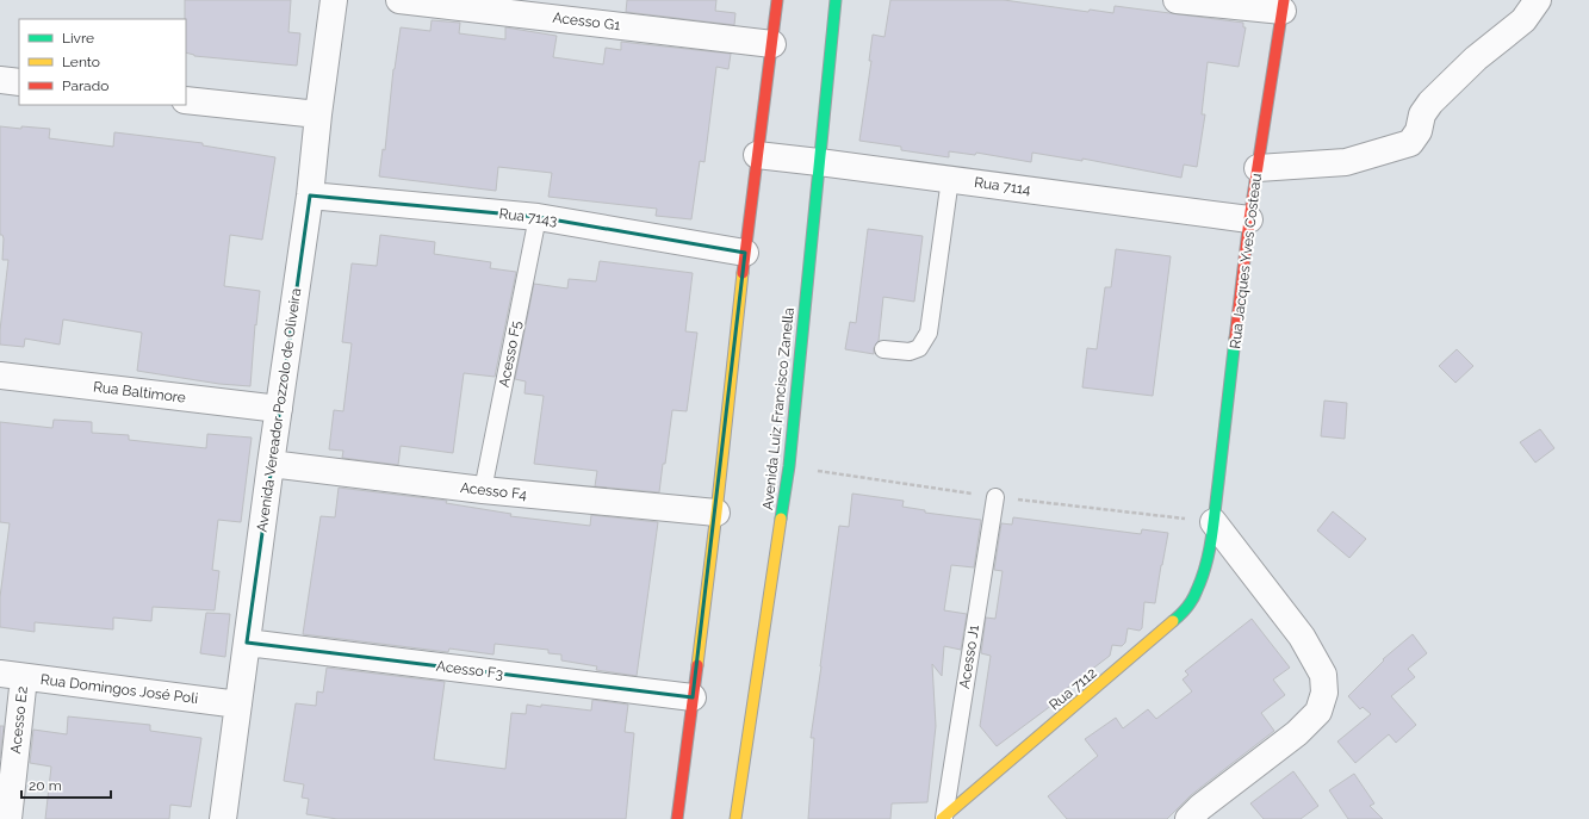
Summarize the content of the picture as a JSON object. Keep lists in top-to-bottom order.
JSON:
{
  "streets": {
    "street": [
      "Acesso G1",
      "Rua 7114",
      "Rua 7143",
      "Rua Jacques Yves Costeau",
      "Rua Baltimore",
      "Avenida Luiz Francisco Zanella",
      "Avenida Vereador Pozzolo de Oliveira",
      "Acesso F4",
      "Acesso F3",
      "Rua Domingos José Poli",
      "Rua 7112",
      "Acesso E2"
    ],
    "lane": ["Acesso F5", "Acesso J1"]
  },
  "crossings": [
    ["Rua 7114", "Rua Jacques Yves Costeau"],
    ["Rua 7114", "Avenida Luiz Francisco Zanella"],
    ["Rua 7143", "Acesso F5"],
    ["Rua 7143", "Avenida Vereador Pozzolo de Oliveira"],
    ["Rua Jacques Yves Costeau", "Rua 7112"],
    ["Acesso F5", "Acesso F4"],
    ["Rua Baltimore", "Avenida Vereador Pozzolo de Oliveira"],
    ["Avenida Vereador Pozzolo de Oliveira", "Acesso F4"],
    ["Avenida Vereador Pozzolo de Oliveira", "Acesso F3"],
    ["Avenida Vereador Pozzolo de Oliveira", "Rua Domingos José Poli"],
    ["Acesso J1", "Rua 7112"],
    ["Rua Domingos José Poli", "Acesso E2"]
  ],
  "legend": ["Livre", "Lento", "Parado"],
  "scale_bar": "20 m"
}
